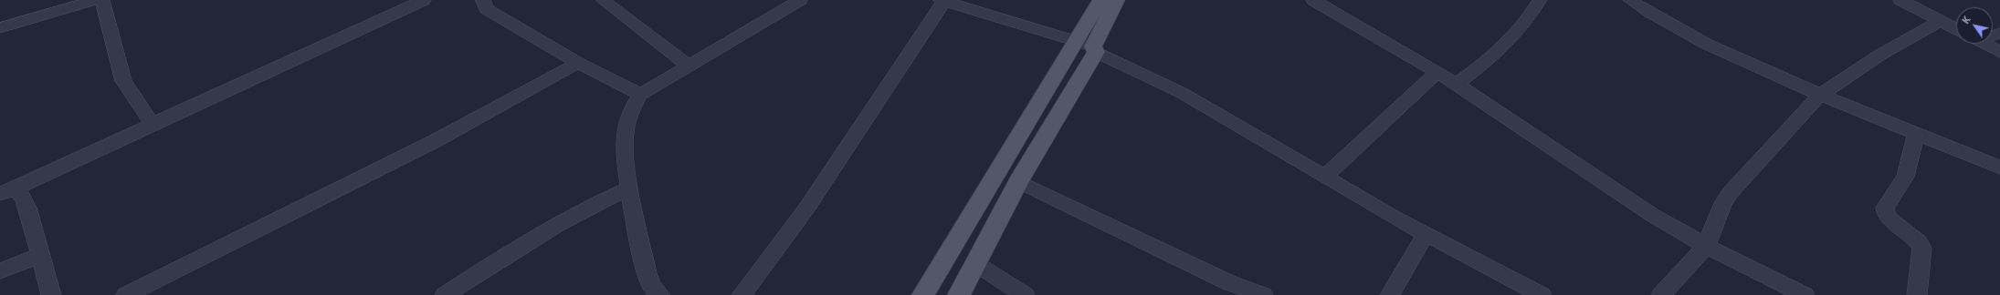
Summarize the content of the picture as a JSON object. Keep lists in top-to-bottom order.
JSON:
{
  "north": "top left"
}
